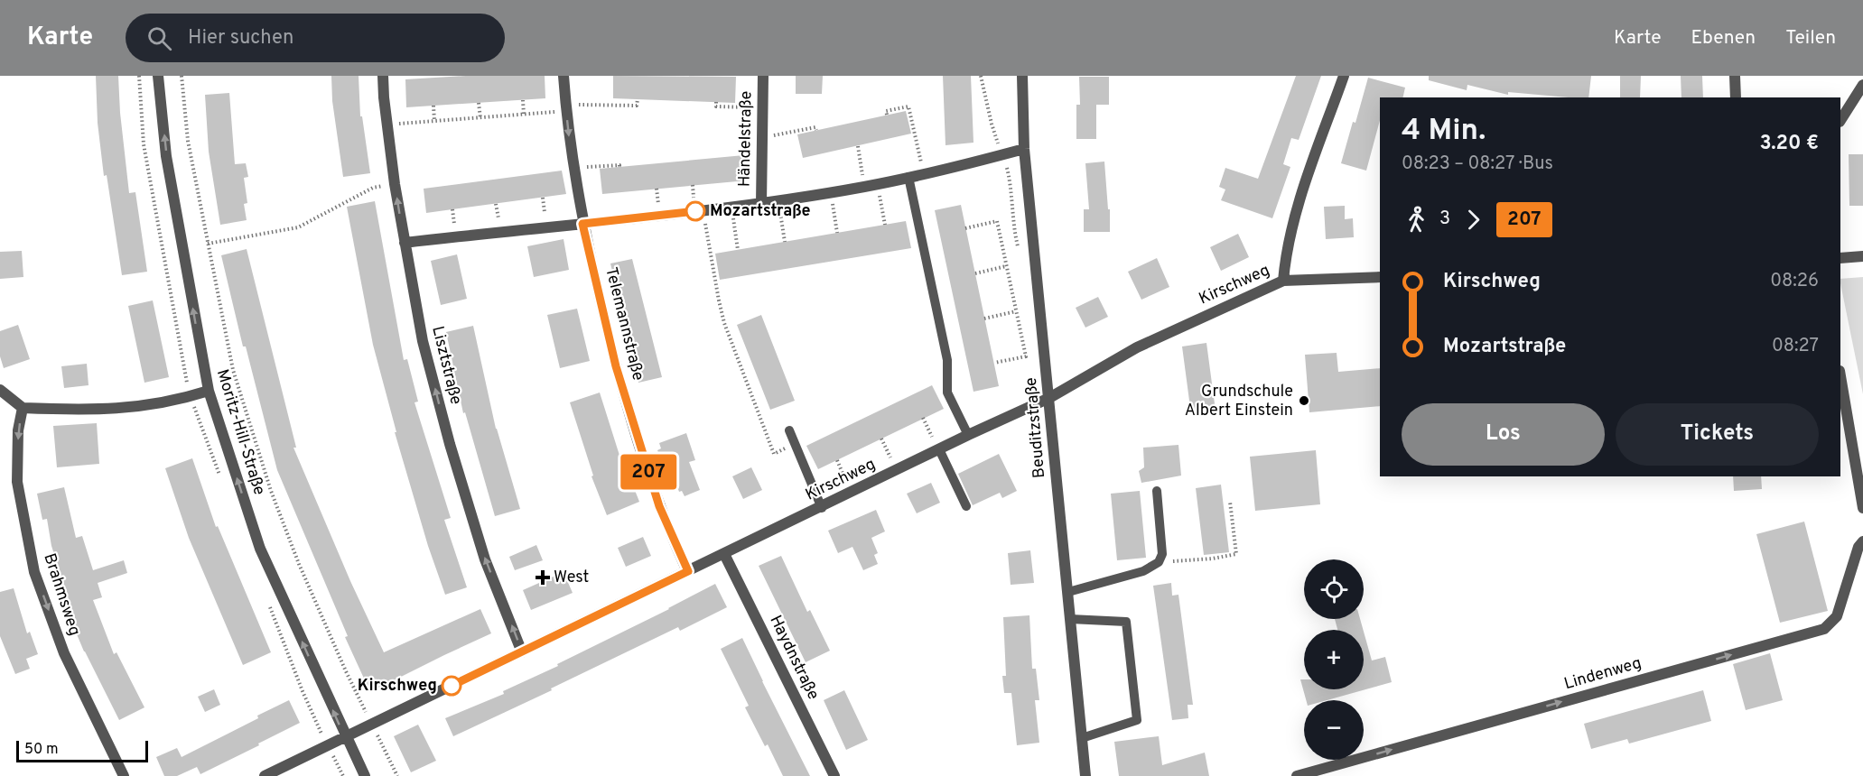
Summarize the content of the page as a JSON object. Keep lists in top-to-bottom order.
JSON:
{
  "streets": {
    "street": [
      "Händelstraße",
      "Kirschweg",
      "Telemannstraße",
      "Lisztstraße",
      "Beuditzstraße",
      "Moritz-Hill-Straße",
      "Brahmsweg",
      "Haydnstraße",
      "Lindenweg"
    ]
  },
  "crossings": [
    ["Kirschweg", "Telemannstraße"],
    ["Kirschweg", "Lisztstraße"],
    ["Kirschweg", "Beuditzstraße"],
    ["Kirschweg", "Moritz-Hill-Straße"],
    ["Kirschweg", "Haydnstraße"]
  ],
  "one_way": [
    "Lisztstraße",
    "Moritz-Hill-Straße",
    "Brahmsweg",
    "Lindenweg"
  ],
  "places": {
    "other": ["Mozartstraße", "Grundschule Albert Einstein", "Kirschweg"],
    "health": ["West"]
  },
  "lines": ["bus line 207"],
  "scale_bar": "50 m",
  "page": {
    "header": "Karte",
    "search": "Hier suchen",
    "nav": ["Karte", "Ebenen", "Teilen"],
    "on_map": "207",
    "heading": ["4 Min.", "08:23 – 08:27 · Bus", "3.20 €"],
    "legs": ["3", "207"],
    "list": [
      {
        "name": "Kirschweg",
        "value": "08:26"
      },
      {
        "name": "Mozartstraße",
        "value": "08:27"
      }
    ],
    "buttons": ["Los", "Tickets"],
    "map_buttons": ["+", "−"],
    "scale": "50 m"
  }
}
